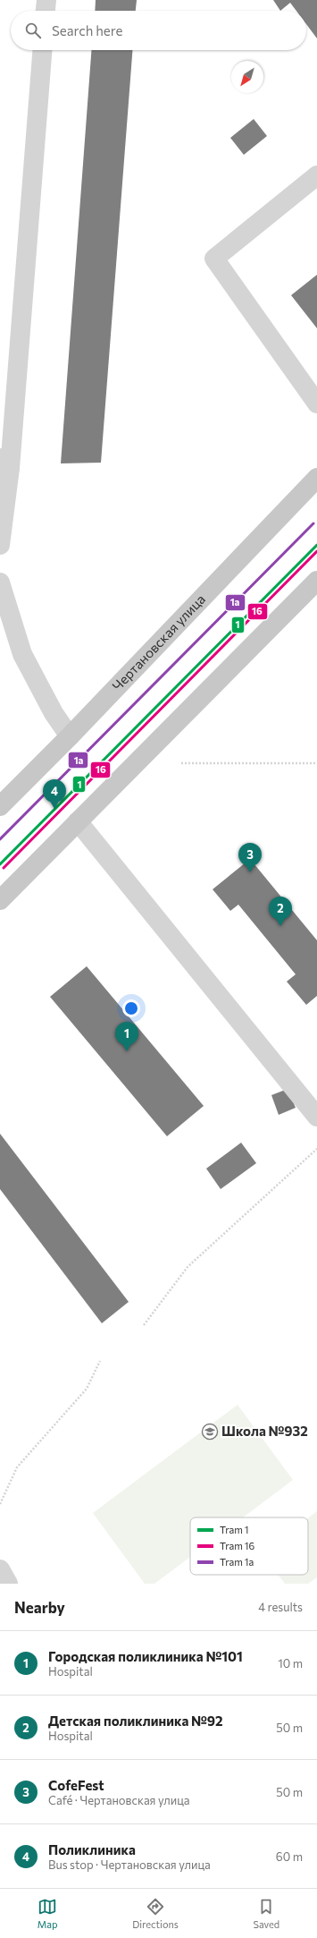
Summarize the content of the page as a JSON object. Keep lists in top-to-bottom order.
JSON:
{
  "streets": {
    "main road": ["Чертановская улица"]
  },
  "places": {
    "school or university": ["Школа №932"]
  },
  "lines": ["tram line 1а", "tram line 1", "tram line 16"],
  "legend": ["Tram 1", "Tram 16", "Tram 1а"],
  "north": "bottom left",
  "page": {
    "search": "Search here",
    "pins": [
      "4",
      "3",
      "2",
      "1"
    ],
    "heading": ["Nearby", "4 results"],
    "list": [
      {
        "mark": "1",
        "name": "Городская поликлиника №101",
        "note": "Hospital",
        "value": "10 m"
      },
      {
        "mark": "2",
        "name": "Детская поликлиника №92",
        "note": "Hospital",
        "value": "50 m"
      },
      {
        "mark": "3",
        "name": "CofeFest",
        "note": "Café · Чертановская улица",
        "value": "50 m"
      },
      {
        "mark": "4",
        "name": "Поликлиника",
        "note": "Bus stop · Чертановская улица",
        "value": "60 m"
      }
    ],
    "nav": ["Map", "Directions", "Saved"]
  }
}
